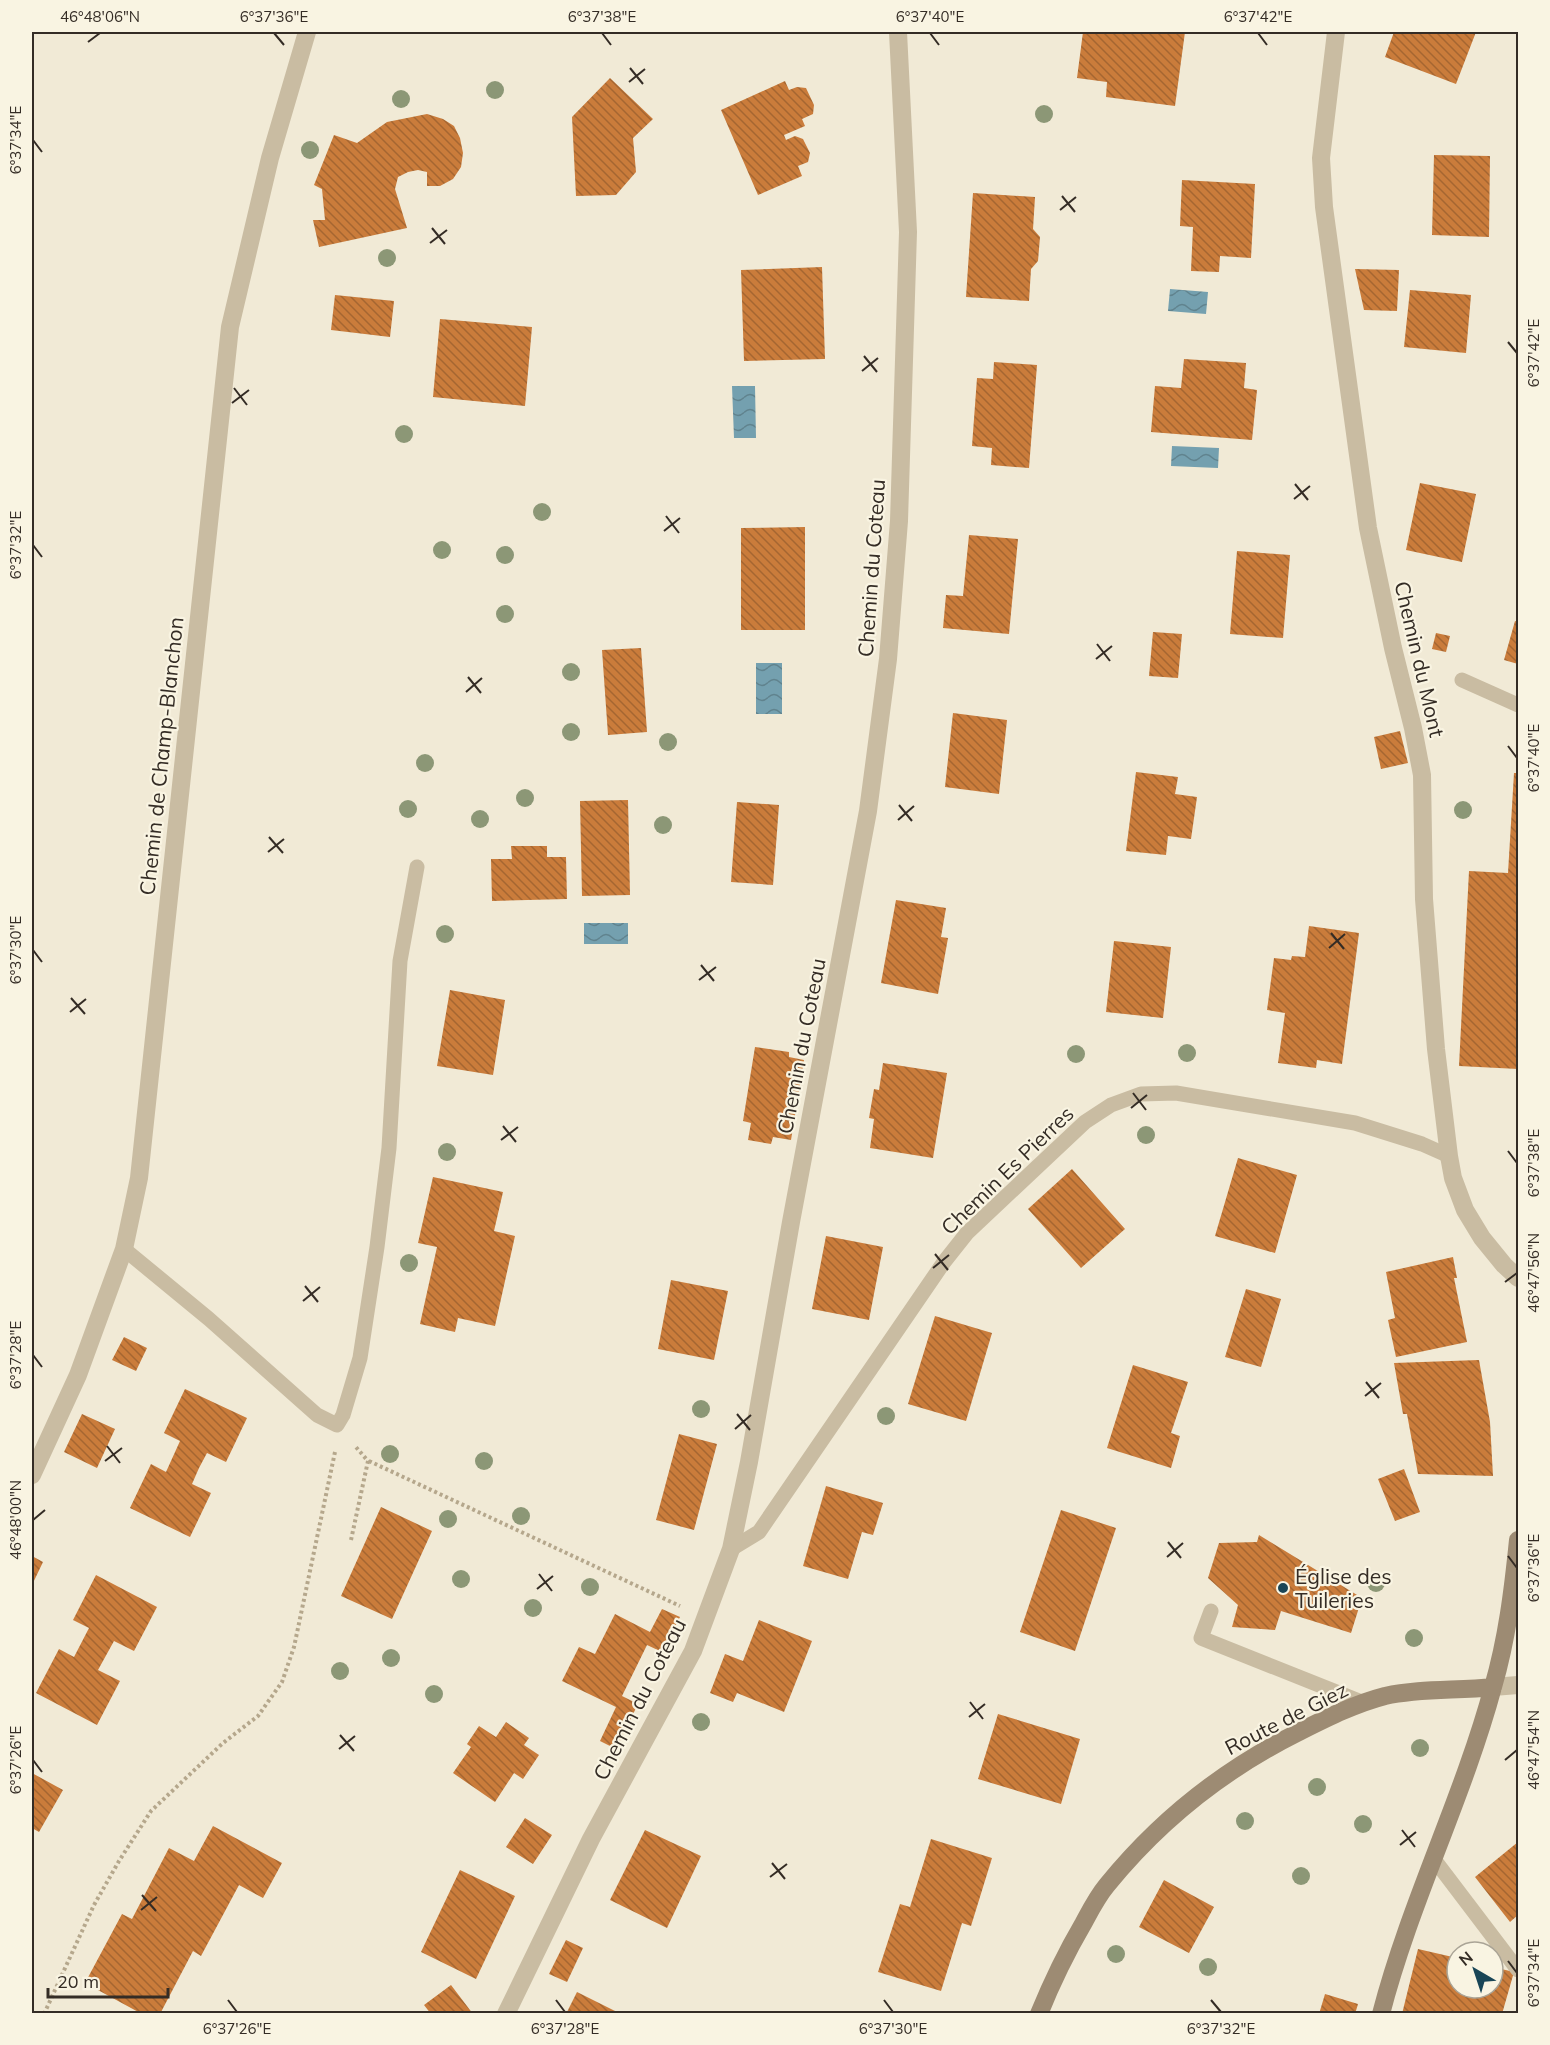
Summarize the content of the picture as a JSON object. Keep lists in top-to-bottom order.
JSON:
{
  "streets": {
    "street": [
      "Chemin du Coteau",
      "Chemin du Mont",
      "Chemin de Champ-Blanchon",
      "Route de Giez"
    ],
    "lane": ["Chemin Es Pierres"]
  },
  "crossings": [
    ["Chemin du Coteau", "Chemin Es Pierres"],
    ["Chemin du Mont", "Chemin Es Pierres"]
  ],
  "places": ["Église des Tuileries"],
  "scale_bar": "20 m",
  "north": "top left",
  "coordinates": [
    "46°48'06\"N",
    "6°37'36\"E",
    "6°37'38\"E",
    "6°37'40\"E",
    "6°37'42\"E",
    "6°37'34\"E",
    "6°37'32\"E",
    "6°37'30\"E",
    "46°47'56\"N",
    "6°37'28\"E",
    "46°48'00\"N",
    "46°47'54\"N",
    "6°37'26\"E"
  ]
}
